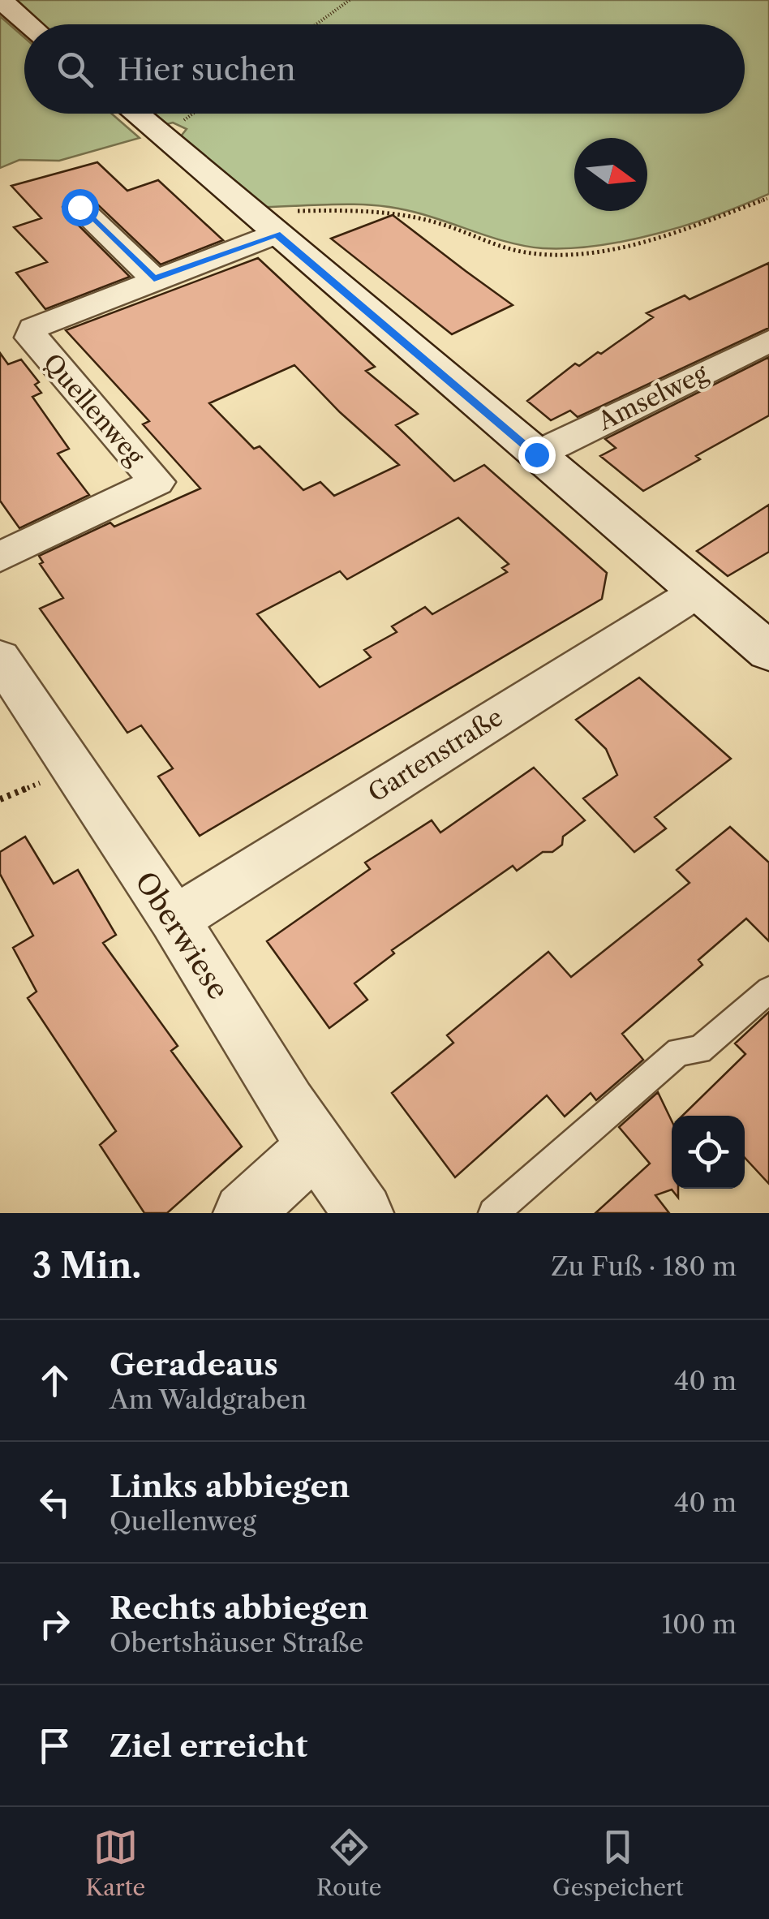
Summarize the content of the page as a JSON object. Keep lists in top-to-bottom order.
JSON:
{
  "streets": {
    "street": [
      "Amselweg",
      "Quellenweg",
      "Gartenstraße",
      "Oberwiese"
    ]
  },
  "crossings": [
    ["Gartenstraße", "Oberwiese"]
  ],
  "north": "right",
  "page": {
    "search": "Hier suchen",
    "heading": ["3 Min.", "Zu Fuß · 180 m"],
    "list": [
      ["Geradeaus", "Am Waldgraben", "40 m"],
      ["Links abbiegen", "Quellenweg", "40 m"],
      ["Rechts abbiegen", "Obertshäuser Straße", "100 m"],
      "Ziel erreicht"
    ],
    "nav": ["Karte", "Route", "Gespeichert"]
  }
}
